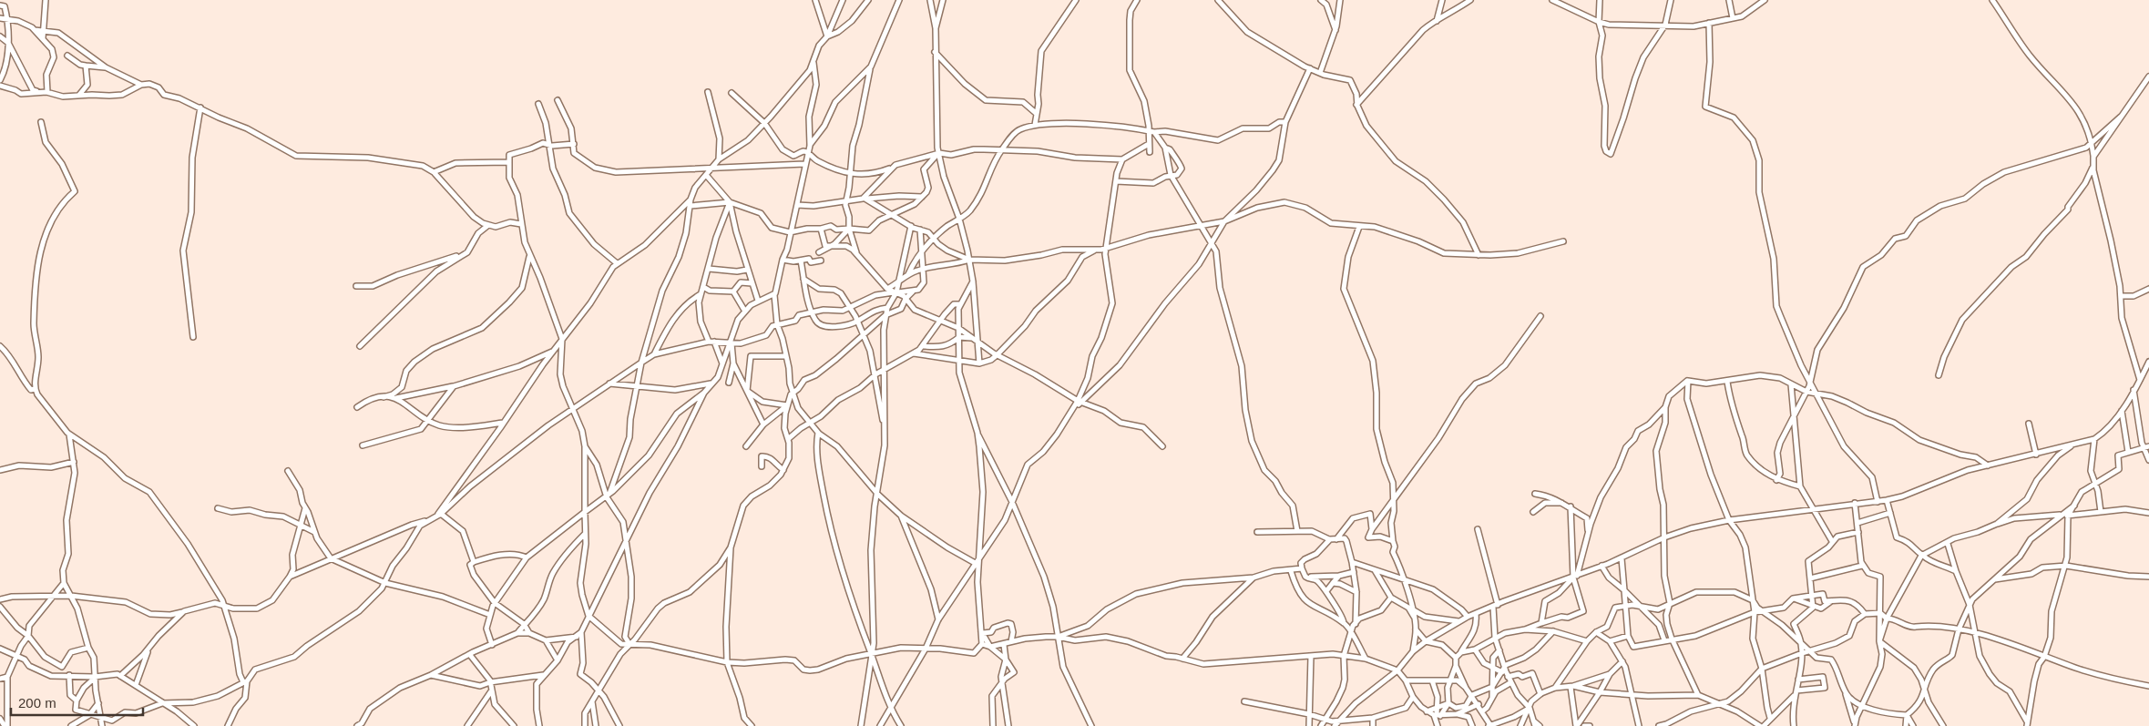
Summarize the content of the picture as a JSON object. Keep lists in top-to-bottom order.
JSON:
{
  "scale_bar": "200 m"
}
